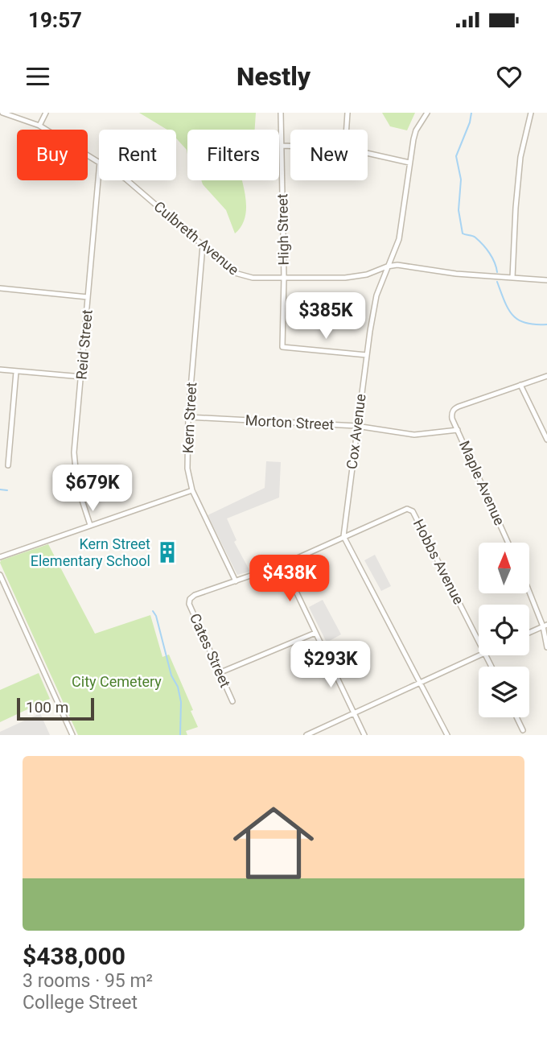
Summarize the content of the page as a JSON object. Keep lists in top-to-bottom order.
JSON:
{
  "streets": {
    "street": [
      "High Street",
      "Culbreth Avenue",
      "Reid Street",
      "Kern Street",
      "Morton Street",
      "Cox Avenue",
      "Maple Avenue",
      "Hobbs Avenue",
      "Cates Street"
    ]
  },
  "crossings": [
    ["High Street", "Culbreth Avenue"],
    ["High Street", "Cox Avenue"],
    ["Culbreth Avenue", "Kern Street"],
    ["Culbreth Avenue", "Cox Avenue"],
    ["Kern Street", "Morton Street"],
    ["Kern Street", "Cates Street"],
    ["Morton Street", "Cox Avenue"],
    ["Morton Street", "Maple Avenue"],
    ["Cox Avenue", "Hobbs Avenue"]
  ],
  "parks": ["City Cemetery"],
  "places": {
    "building": ["Kern Street Elementary School"]
  },
  "scale_bar": "100 m",
  "north": "top",
  "page": {
    "status": "19:57",
    "header": "Nestly",
    "chip": [
      "Buy",
      "Rent",
      "Filters",
      "New"
    ],
    "price": [
      "$385K",
      "$679K",
      "$438K",
      "$293K"
    ],
    "scale": "100 m",
    "list": [
      {
        "name": "$438,000",
        "note": "3 rooms · 95 m² · College Street"
      }
    ]
  }
}
